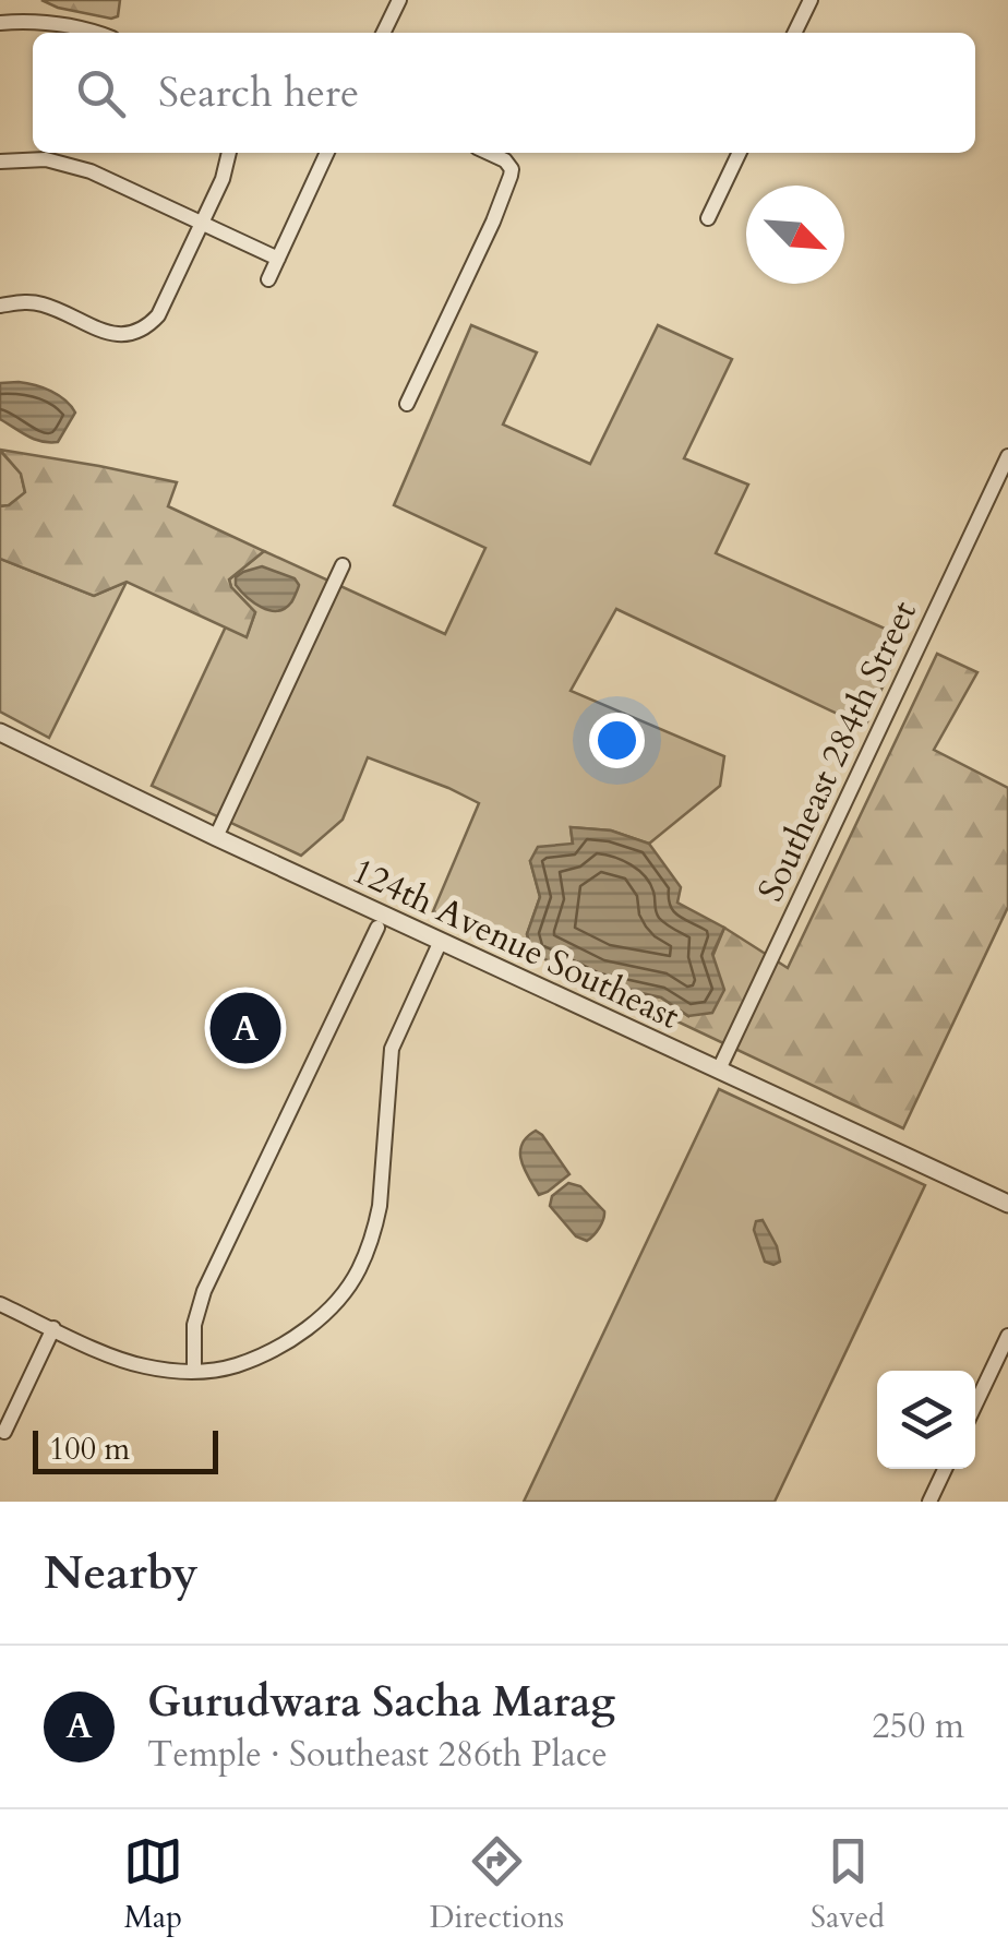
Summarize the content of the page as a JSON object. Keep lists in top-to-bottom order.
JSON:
{
  "streets": {
    "street": ["Southeast 284th Street", "124th Avenue Southeast"]
  },
  "crossings": [
    ["Southeast 284th Street", "124th Avenue Southeast"]
  ],
  "scale_bar": "100 m",
  "north": "bottom right",
  "page": {
    "search": "Search here",
    "pins": "A",
    "scale": "100 m",
    "heading": "Nearby",
    "list": [
      {
        "mark": "A",
        "name": "Gurudwara Sacha Marag",
        "note": "Temple · Southeast 286th Place",
        "value": "250 m"
      }
    ],
    "nav": ["Map", "Directions", "Saved"]
  }
}
